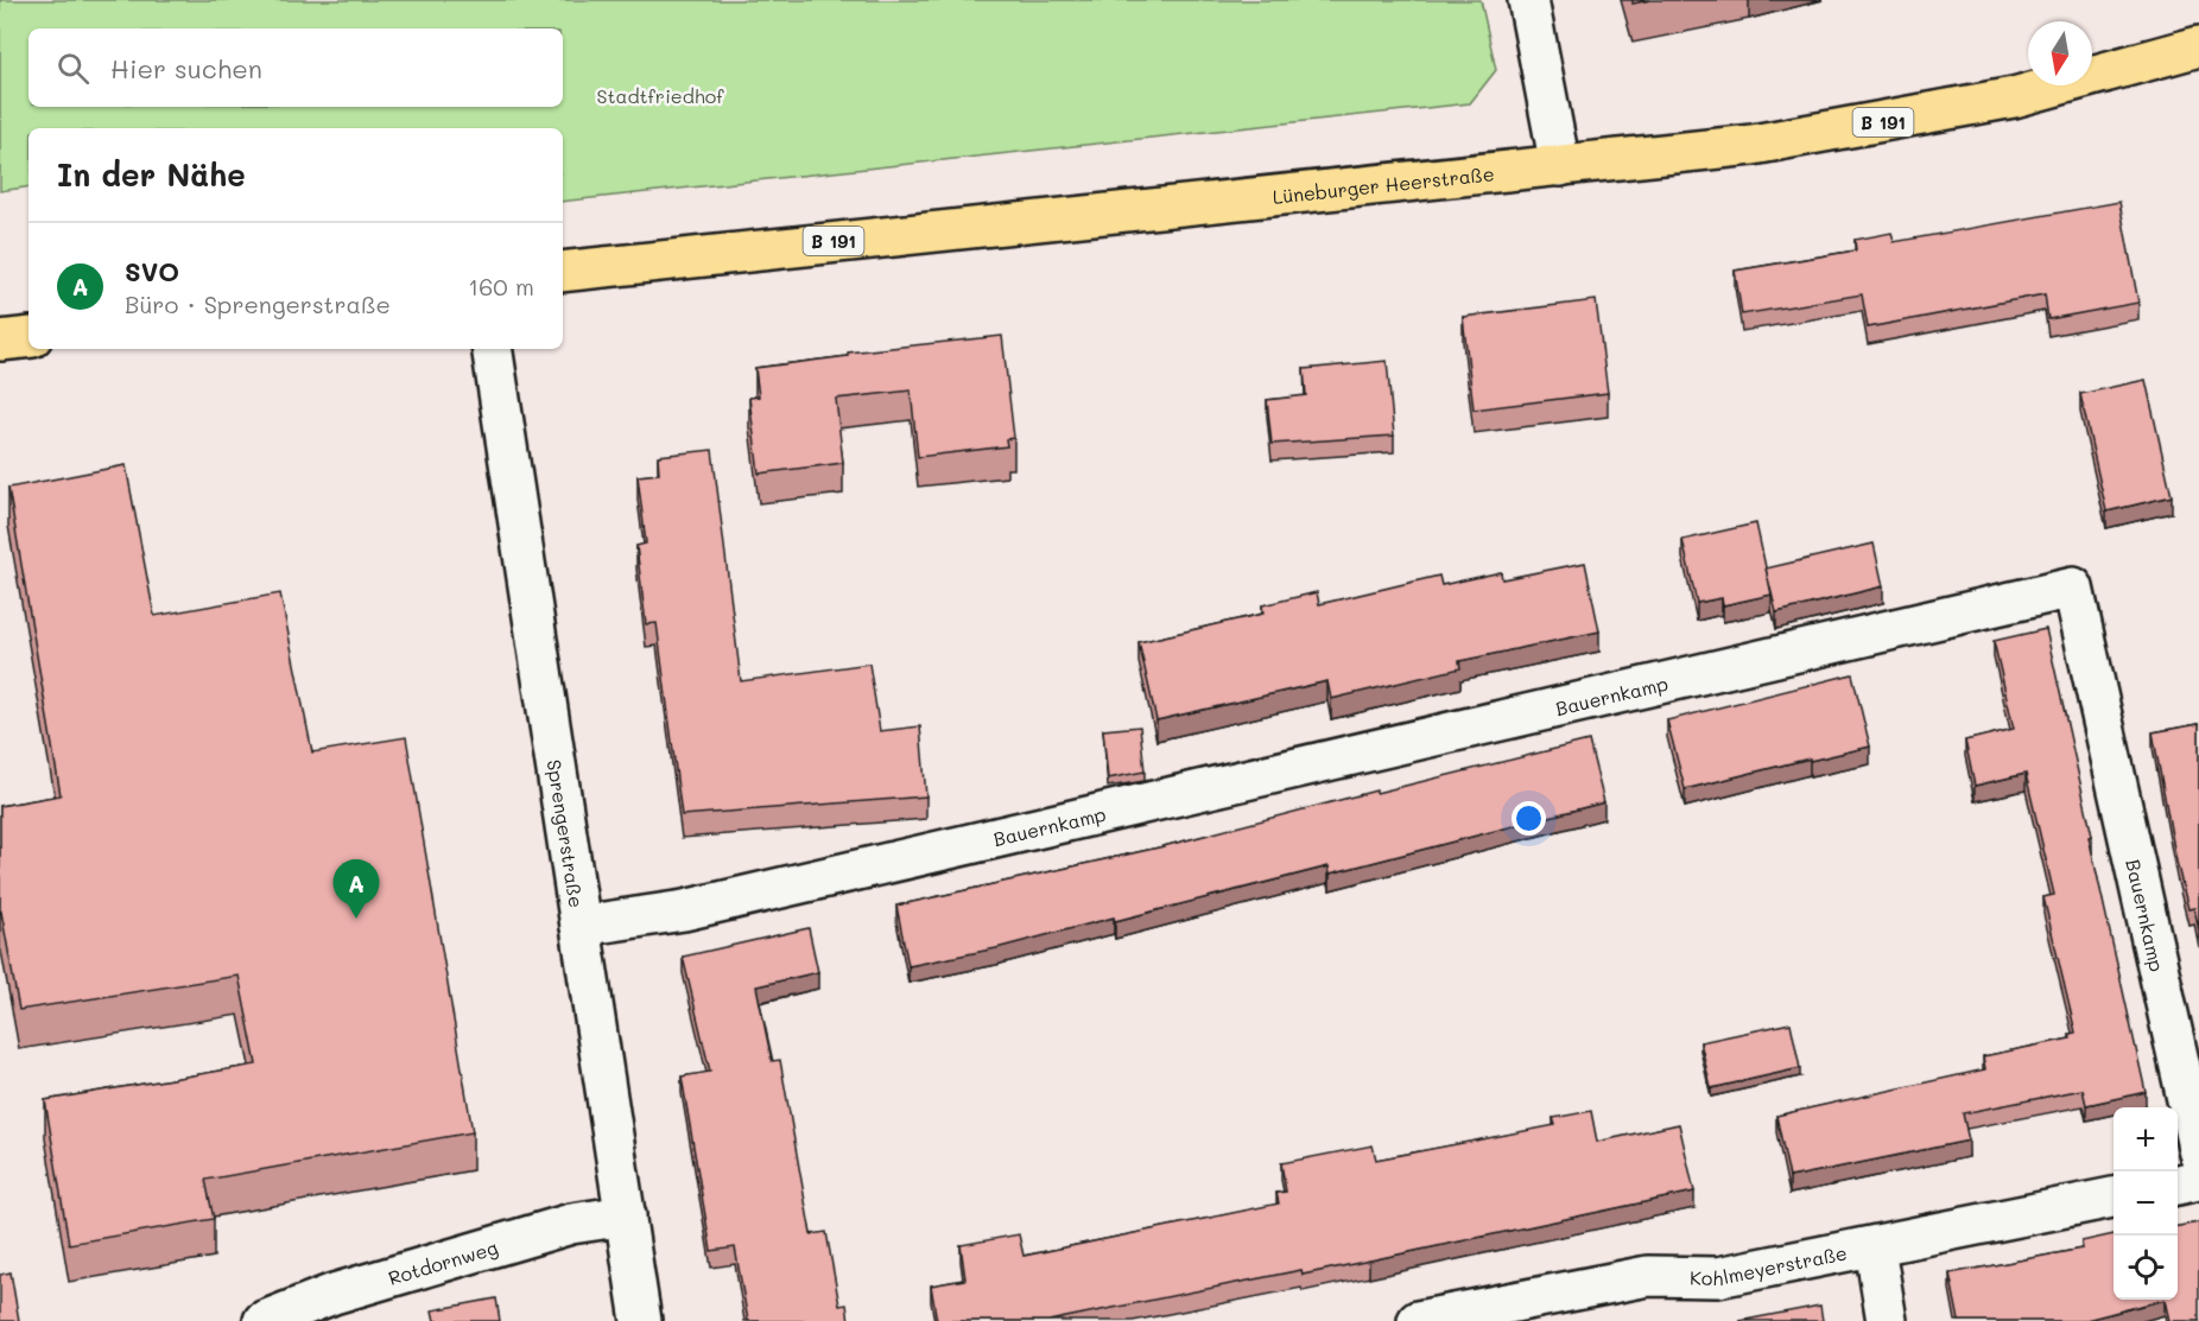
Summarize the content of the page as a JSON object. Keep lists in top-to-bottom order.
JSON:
{
  "streets": {
    "main road": ["B 191", "Lüneburger Heerstraße"],
    "street": [
      "Bauernkamp",
      "Sprengerstraße",
      "Rotdornweg",
      "Kohlmeyerstraße"
    ]
  },
  "crossings": [
    ["Bauernkamp", "Sprengerstraße"],
    ["Sprengerstraße", "Rotdornweg"]
  ],
  "parks": ["Stadtfriedhof"],
  "north": "bottom",
  "page": {
    "search": "Hier suchen",
    "heading": "In der Nähe",
    "list": [
      {
        "mark": "A",
        "name": "SVO",
        "note": "Büro · Sprengerstraße",
        "value": "160 m"
      }
    ],
    "pins": "A",
    "map_buttons": ["+", "−"]
  }
}
